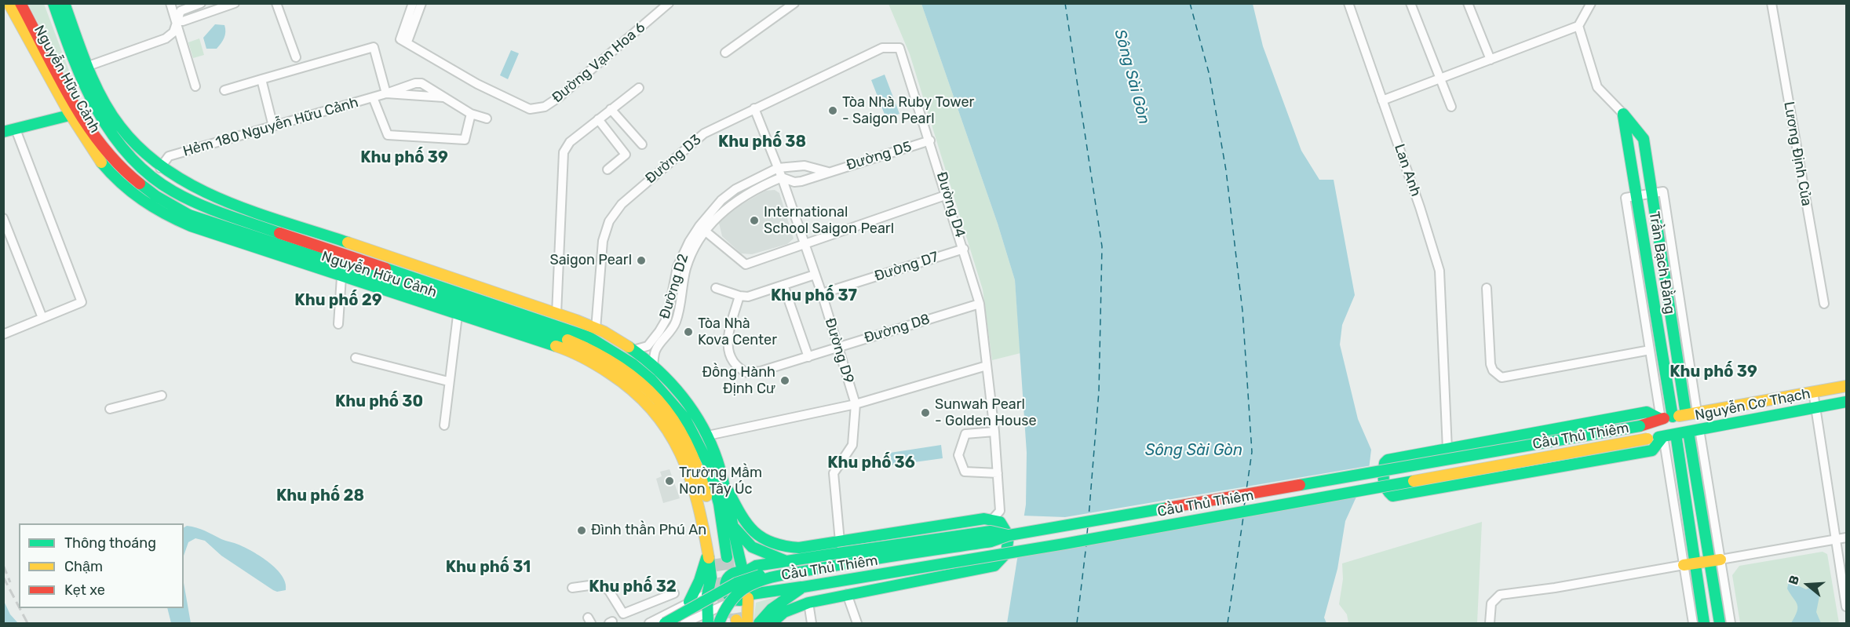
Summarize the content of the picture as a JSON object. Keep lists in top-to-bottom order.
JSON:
{
  "streets": {
    "main road": [
      "Nguyễn Hữu Cảnh",
      "Trần Bạch Đằng",
      "Nguyễn Cơ Thạch",
      "Cầu Thủ Thiêm"
    ],
    "street": [
      "Đường Vạn Hoa 6",
      "Hẻm 180 Nguyễn Hữu Cảnh",
      "Lương Định Của",
      "Đường D5",
      "Đường D3",
      "Lan Anh",
      "Đường D4",
      "Đường D7",
      "Đường D2",
      "Đường D8",
      "Đường D9"
    ]
  },
  "crossings": [
    ["Nguyễn Hữu Cảnh", "Hẻm 180 Nguyễn Hữu Cảnh"],
    ["Nguyễn Hữu Cảnh", "Đường D3"],
    ["Nguyễn Hữu Cảnh", "Đường D2"],
    ["Nguyễn Hữu Cảnh", "Cầu Thủ Thiêm"],
    ["Đường D5", "Đường D4"],
    ["Đường D5", "Đường D2"],
    ["Đường D5", "Đường D9"],
    ["Đường D3", "Đường D4"],
    ["Đường D3", "Đường D9"],
    ["Đường D4", "Đường D7"],
    ["Đường D4", "Đường D8"],
    ["Trần Bạch Đằng", "Nguyễn Cơ Thạch"],
    ["Đường D7", "Đường D9"],
    ["Đường D2", "Đường D9"],
    ["Đường D8", "Đường D9"],
    ["Nguyễn Cơ Thạch", "Cầu Thủ Thiêm"]
  ],
  "districts": [
    "Khu phố 38",
    "Khu phố 39",
    "Khu phố 37",
    "Khu phố 29",
    "Khu phố 39",
    "Khu phố 30",
    "Khu phố 36",
    "Khu phố 28",
    "Khu phố 31",
    "Khu phố 32"
  ],
  "water": ["Sông Sài Gòn"],
  "places": [
    "Tòa Nhà Ruby Tower - Saigon Pearl",
    "International School Saigon Pearl",
    "Saigon Pearl",
    "Tòa Nhà Kova Center",
    "Đồng Hành Định Cư",
    "Sunwah Pearl - Golden House",
    "Trường Mầm Non Tây Úc",
    "Đình thần Phú An"
  ],
  "legend": ["Thông thoáng", "Chậm", "Kẹt xe"],
  "north": "left"
}
